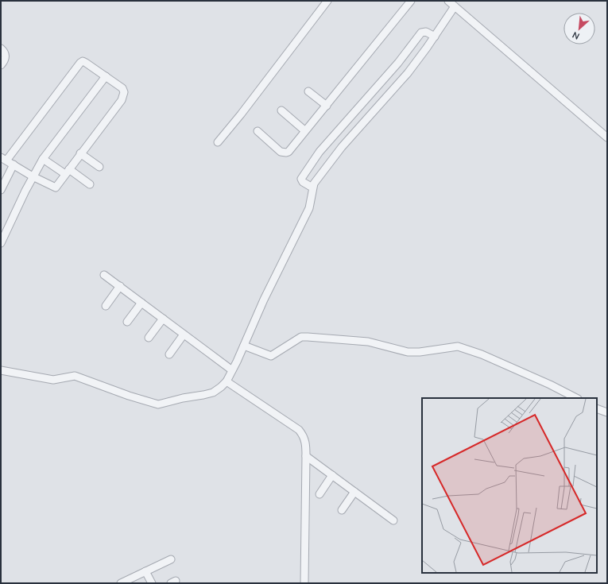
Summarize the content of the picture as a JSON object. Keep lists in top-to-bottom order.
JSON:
{
  "north": "bottom left"
}
